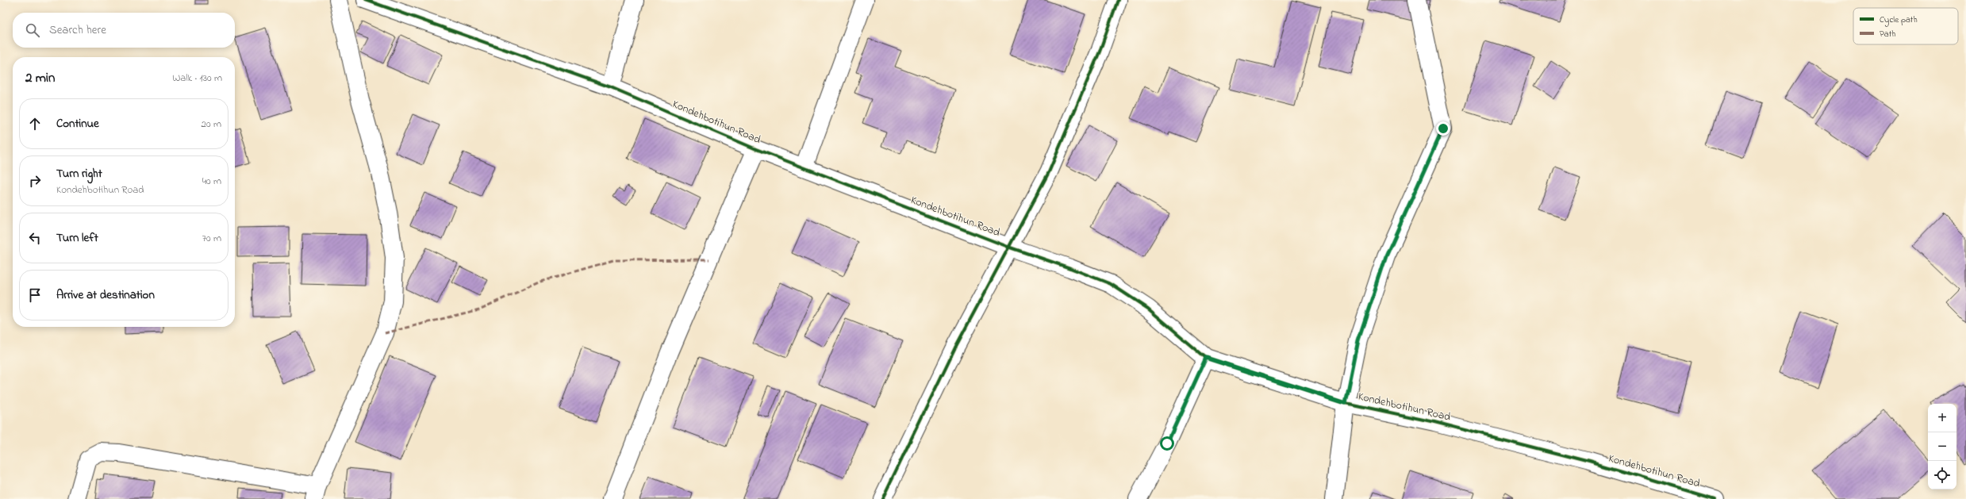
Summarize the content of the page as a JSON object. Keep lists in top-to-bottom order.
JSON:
{
  "streets": {
    "street": ["Kondehbotihun Road"]
  },
  "legend": ["Cycle path", "Path"],
  "page": {
    "search": "Search here",
    "heading": ["2 min", "Walk · 130 m"],
    "list": [
      ["Continue", "20 m"],
      ["Turn right", "Kondehbotihun Road", "40 m"],
      ["Turn left", "70 m"],
      "Arrive at destination"
    ],
    "map_buttons": ["+", "−"]
  }
}
